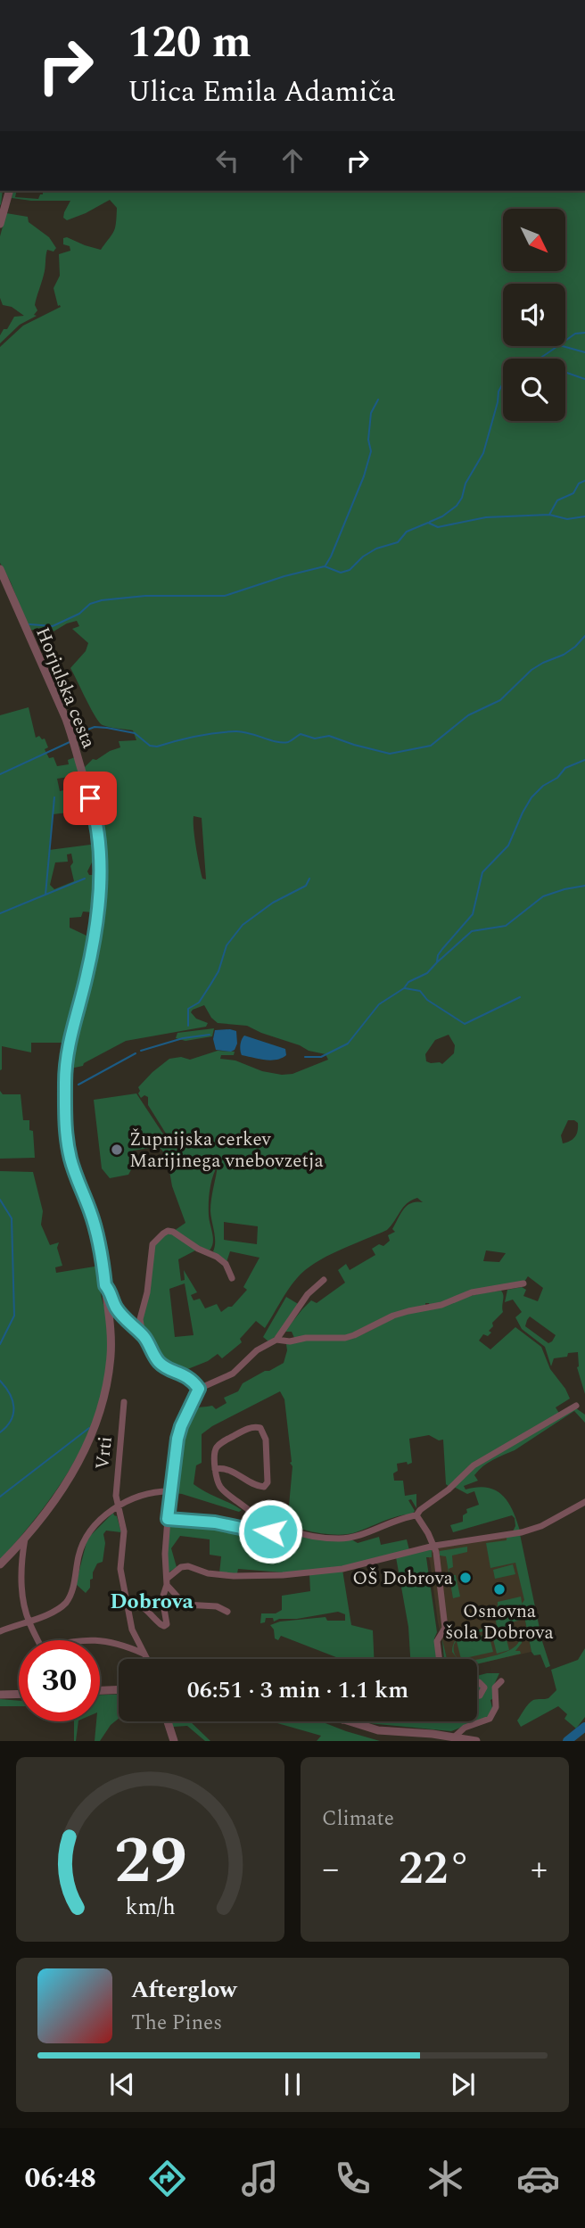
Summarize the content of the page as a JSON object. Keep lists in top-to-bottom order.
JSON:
{
  "streets": {
    "street": ["Horjulska cesta", "Vrti"]
  },
  "districts": ["Dobrova"],
  "places": ["Župnijska cerkev Marijinega vnebovzetja", "OŠ Dobrova", "Osnovna šola Dobrova"],
  "north": "bottom right",
  "page": {
    "turn": ["120 m", "Ulica Emila Adamiča"],
    "limit": "30",
    "trip": "06:51 · 3 min · 1.1 km",
    "tile": "Climate",
    "heat": ["−", "22°", "+"],
    "song": ["Afterglow", "The Pines"],
    "tabs": "06:48",
    "gauge": ["29", "km/h"]
  }
}
